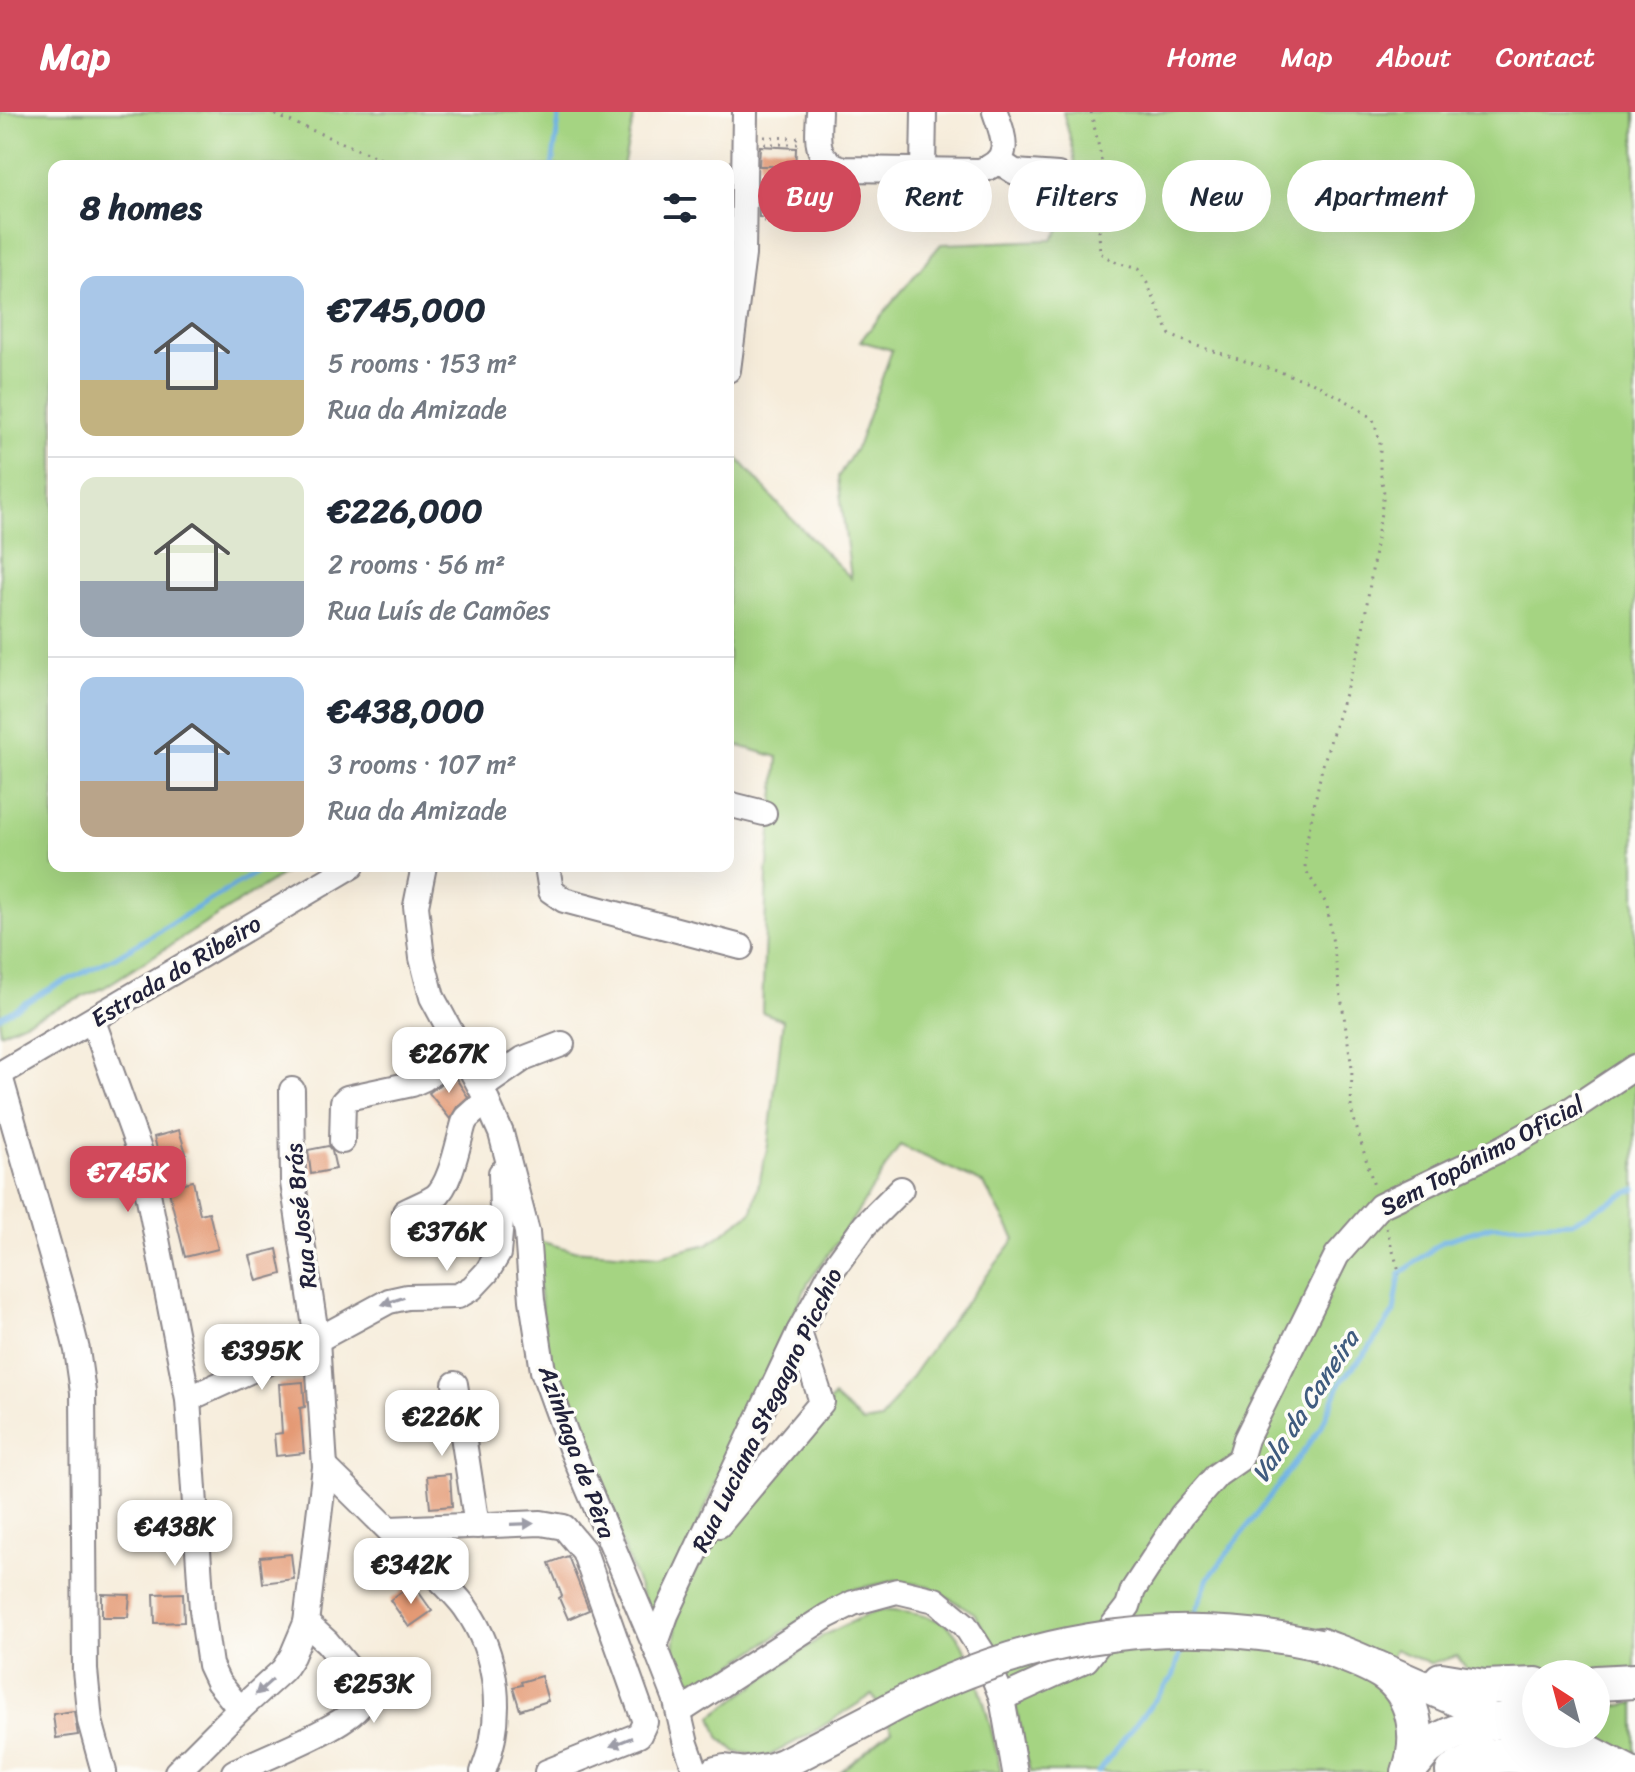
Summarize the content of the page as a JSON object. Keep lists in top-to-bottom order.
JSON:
{
  "streets": {
    "street": [
      "Estrada do Ribeiro",
      "Sem Topónimo Oficial",
      "Rua José Brás",
      "Rua Luciana Stegagno Picchio",
      "Azinhaga de Pêra"
    ]
  },
  "crossings": [
    ["Rua Luciana Stegagno Picchio", "Azinhaga de Pêra"]
  ],
  "water": ["Vala da Caneira"],
  "north": "top left",
  "page": {
    "header": "Map",
    "nav": [
      "Home",
      "Map",
      "About",
      "Contact"
    ],
    "chip": [
      "Buy",
      "Rent",
      "Filters",
      "New",
      "Apartment"
    ],
    "heading": "8 homes",
    "list": [
      {
        "name": "€745,000",
        "note": "5 rooms · 153 m² · Rua da Amizade"
      },
      {
        "name": "€226,000",
        "note": "2 rooms · 56 m² · Rua Luís de Camões"
      },
      {
        "name": "€438,000",
        "note": "3 rooms · 107 m² · Rua da Amizade"
      }
    ],
    "price": [
      "€267K",
      "€745K",
      "€376K",
      "€395K",
      "€226K",
      "€438K",
      "€342K",
      "€253K"
    ]
  }
}
